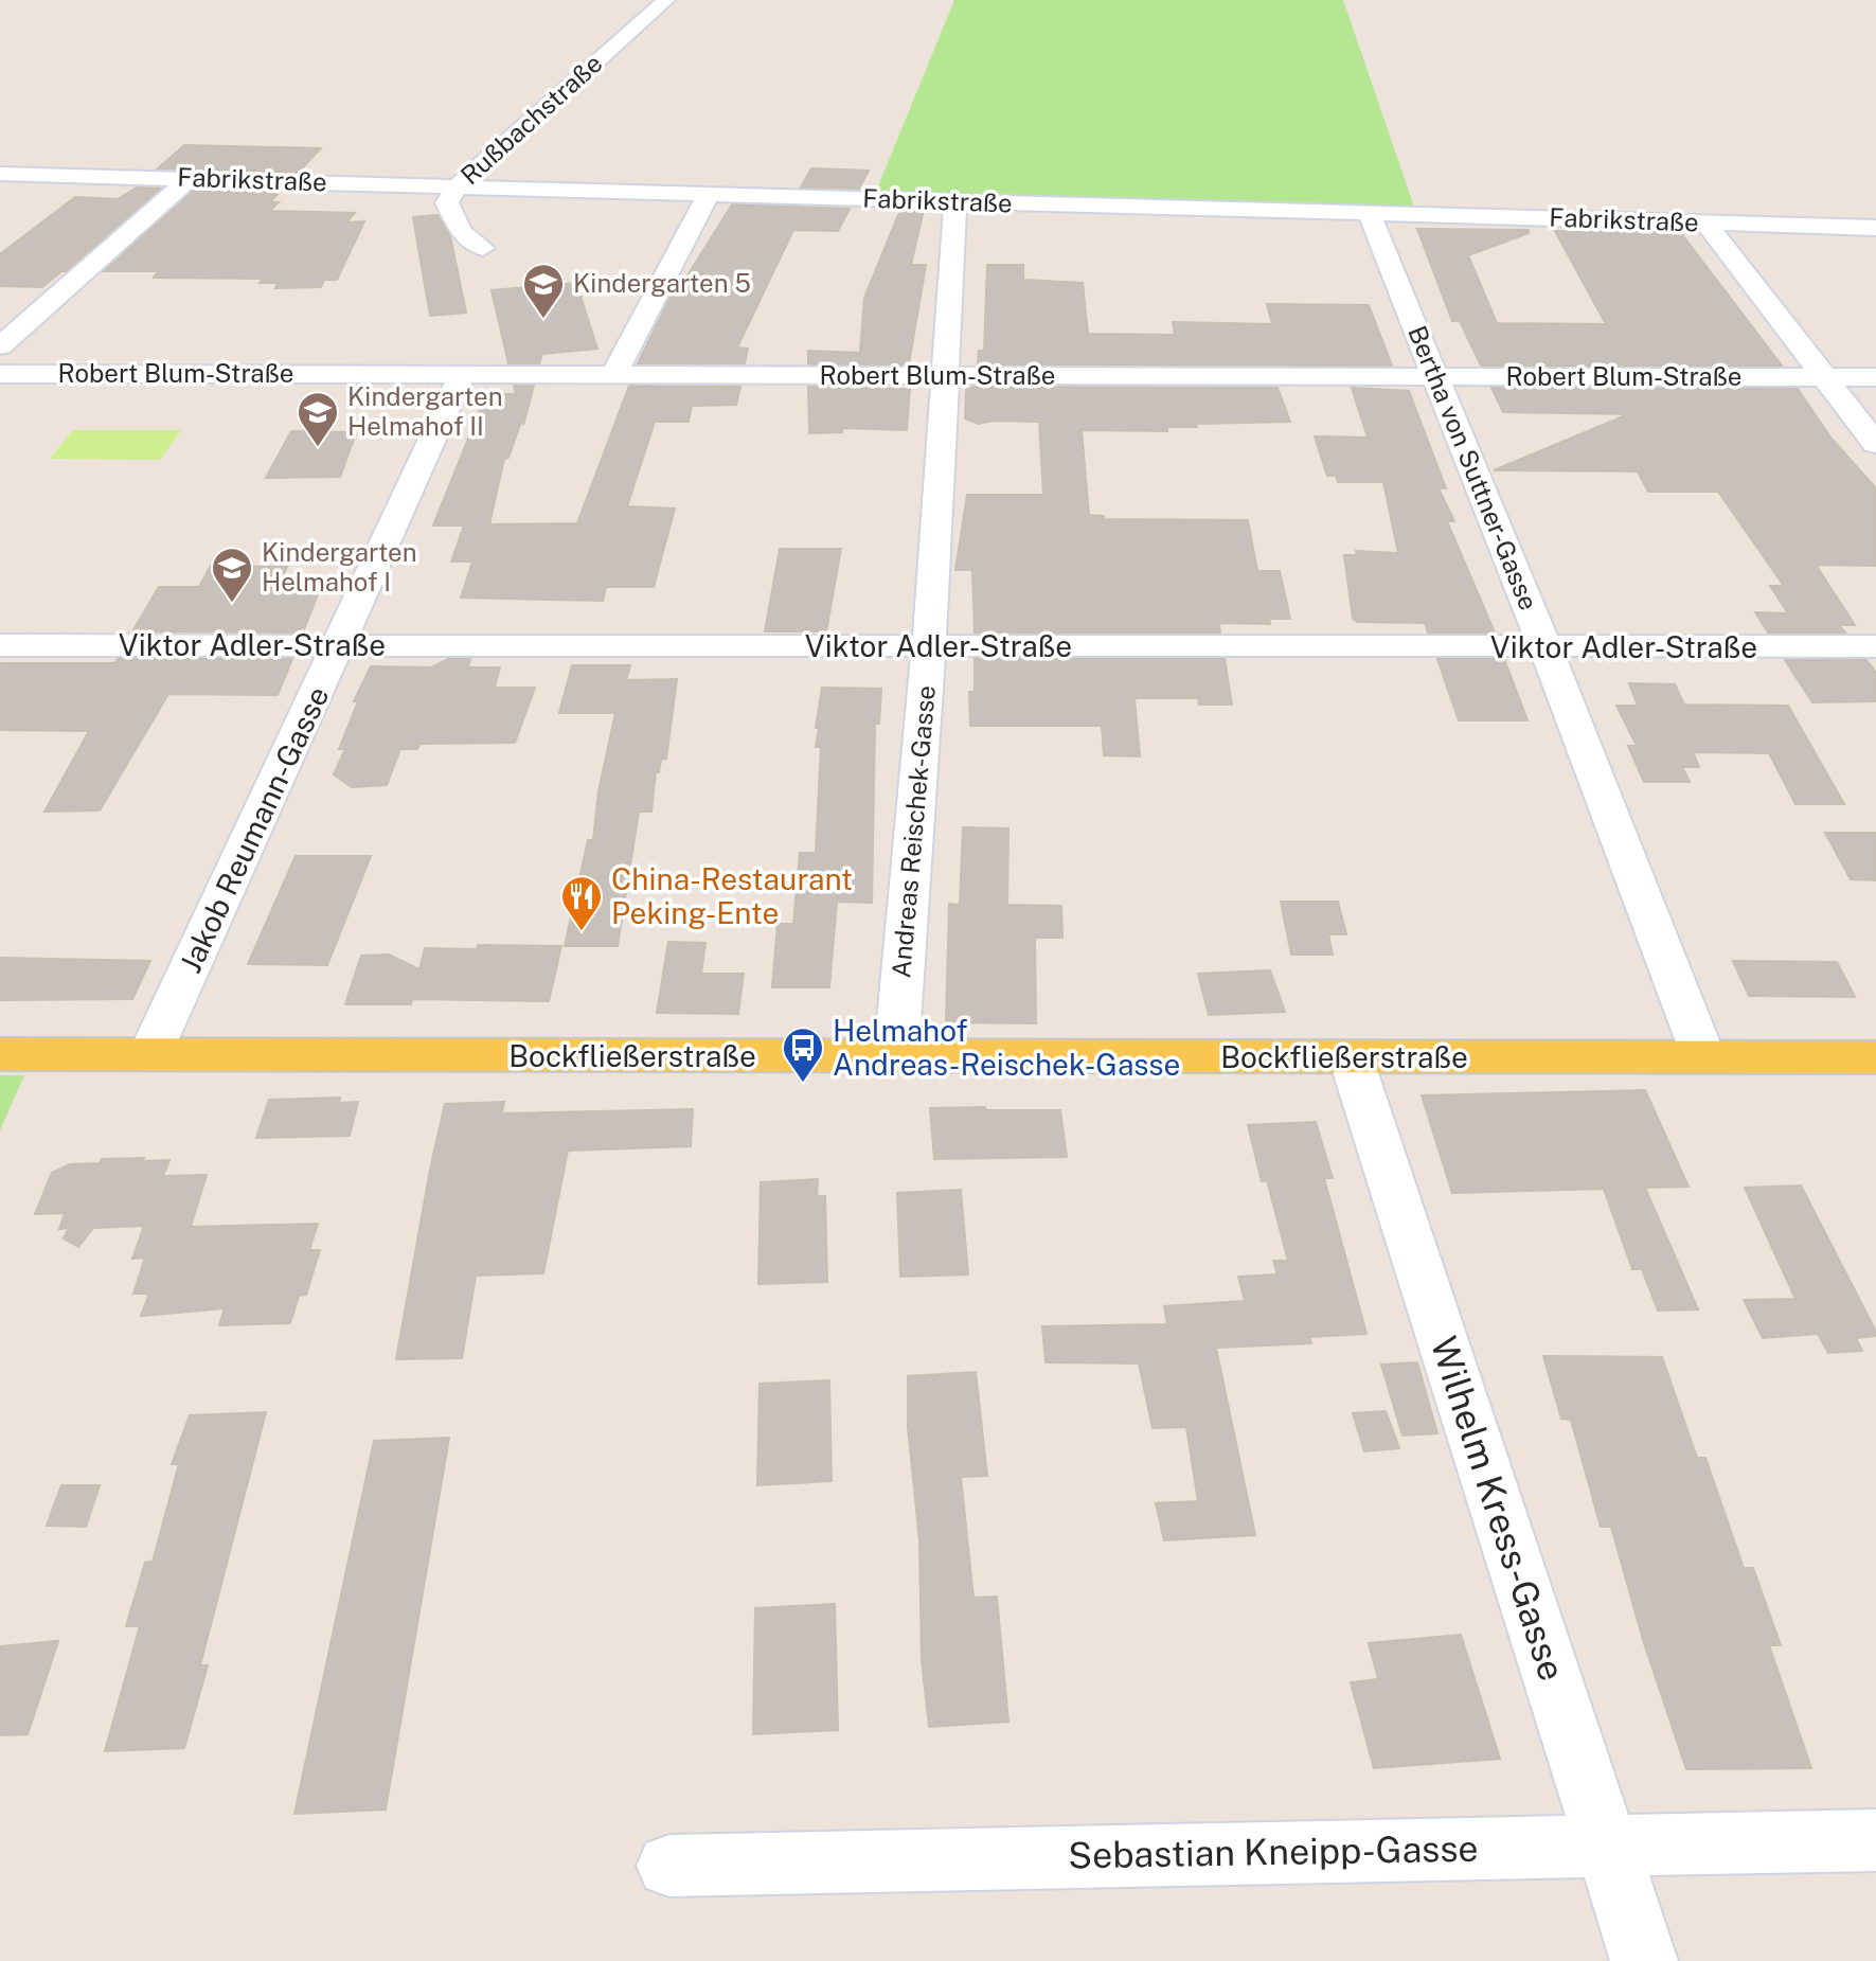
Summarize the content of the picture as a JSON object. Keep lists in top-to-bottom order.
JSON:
{
  "streets": {
    "main road": ["Bockfließerstraße"],
    "street": [
      "Rußbachstraße",
      "Fabrikstraße",
      "Robert Blum-Straße",
      "Bertha von Suttner-Gasse",
      "Viktor Adler-Straße",
      "Jakob Reumann-Gasse",
      "Andreas Reischek-Gasse",
      "Wilhelm Kress-Gasse",
      "Sebastian Kneipp-Gasse"
    ]
  },
  "crossings": [
    ["Rußbachstraße", "Fabrikstraße"],
    ["Fabrikstraße", "Bertha von Suttner-Gasse"],
    ["Fabrikstraße", "Andreas Reischek-Gasse"],
    ["Robert Blum-Straße", "Bertha von Suttner-Gasse"],
    ["Robert Blum-Straße", "Jakob Reumann-Gasse"],
    ["Robert Blum-Straße", "Andreas Reischek-Gasse"],
    ["Bertha von Suttner-Gasse", "Viktor Adler-Straße"],
    ["Bertha von Suttner-Gasse", "Bockfließerstraße"],
    ["Viktor Adler-Straße", "Jakob Reumann-Gasse"],
    ["Viktor Adler-Straße", "Andreas Reischek-Gasse"],
    ["Jakob Reumann-Gasse", "Bockfließerstraße"],
    ["Andreas Reischek-Gasse", "Bockfließerstraße"],
    ["Bockfließerstraße", "Wilhelm Kress-Gasse"],
    ["Wilhelm Kress-Gasse", "Sebastian Kneipp-Gasse"]
  ],
  "places": {
    "school or university": ["Kindergarten 5", "Kindergarten Helmahof II", "Kindergarten Helmahof I"],
    "restaurant": ["China-Restaurant Peking-Ente"],
    "bus stop": ["Helmahof Andreas-Reischek-Gasse"]
  }
}
